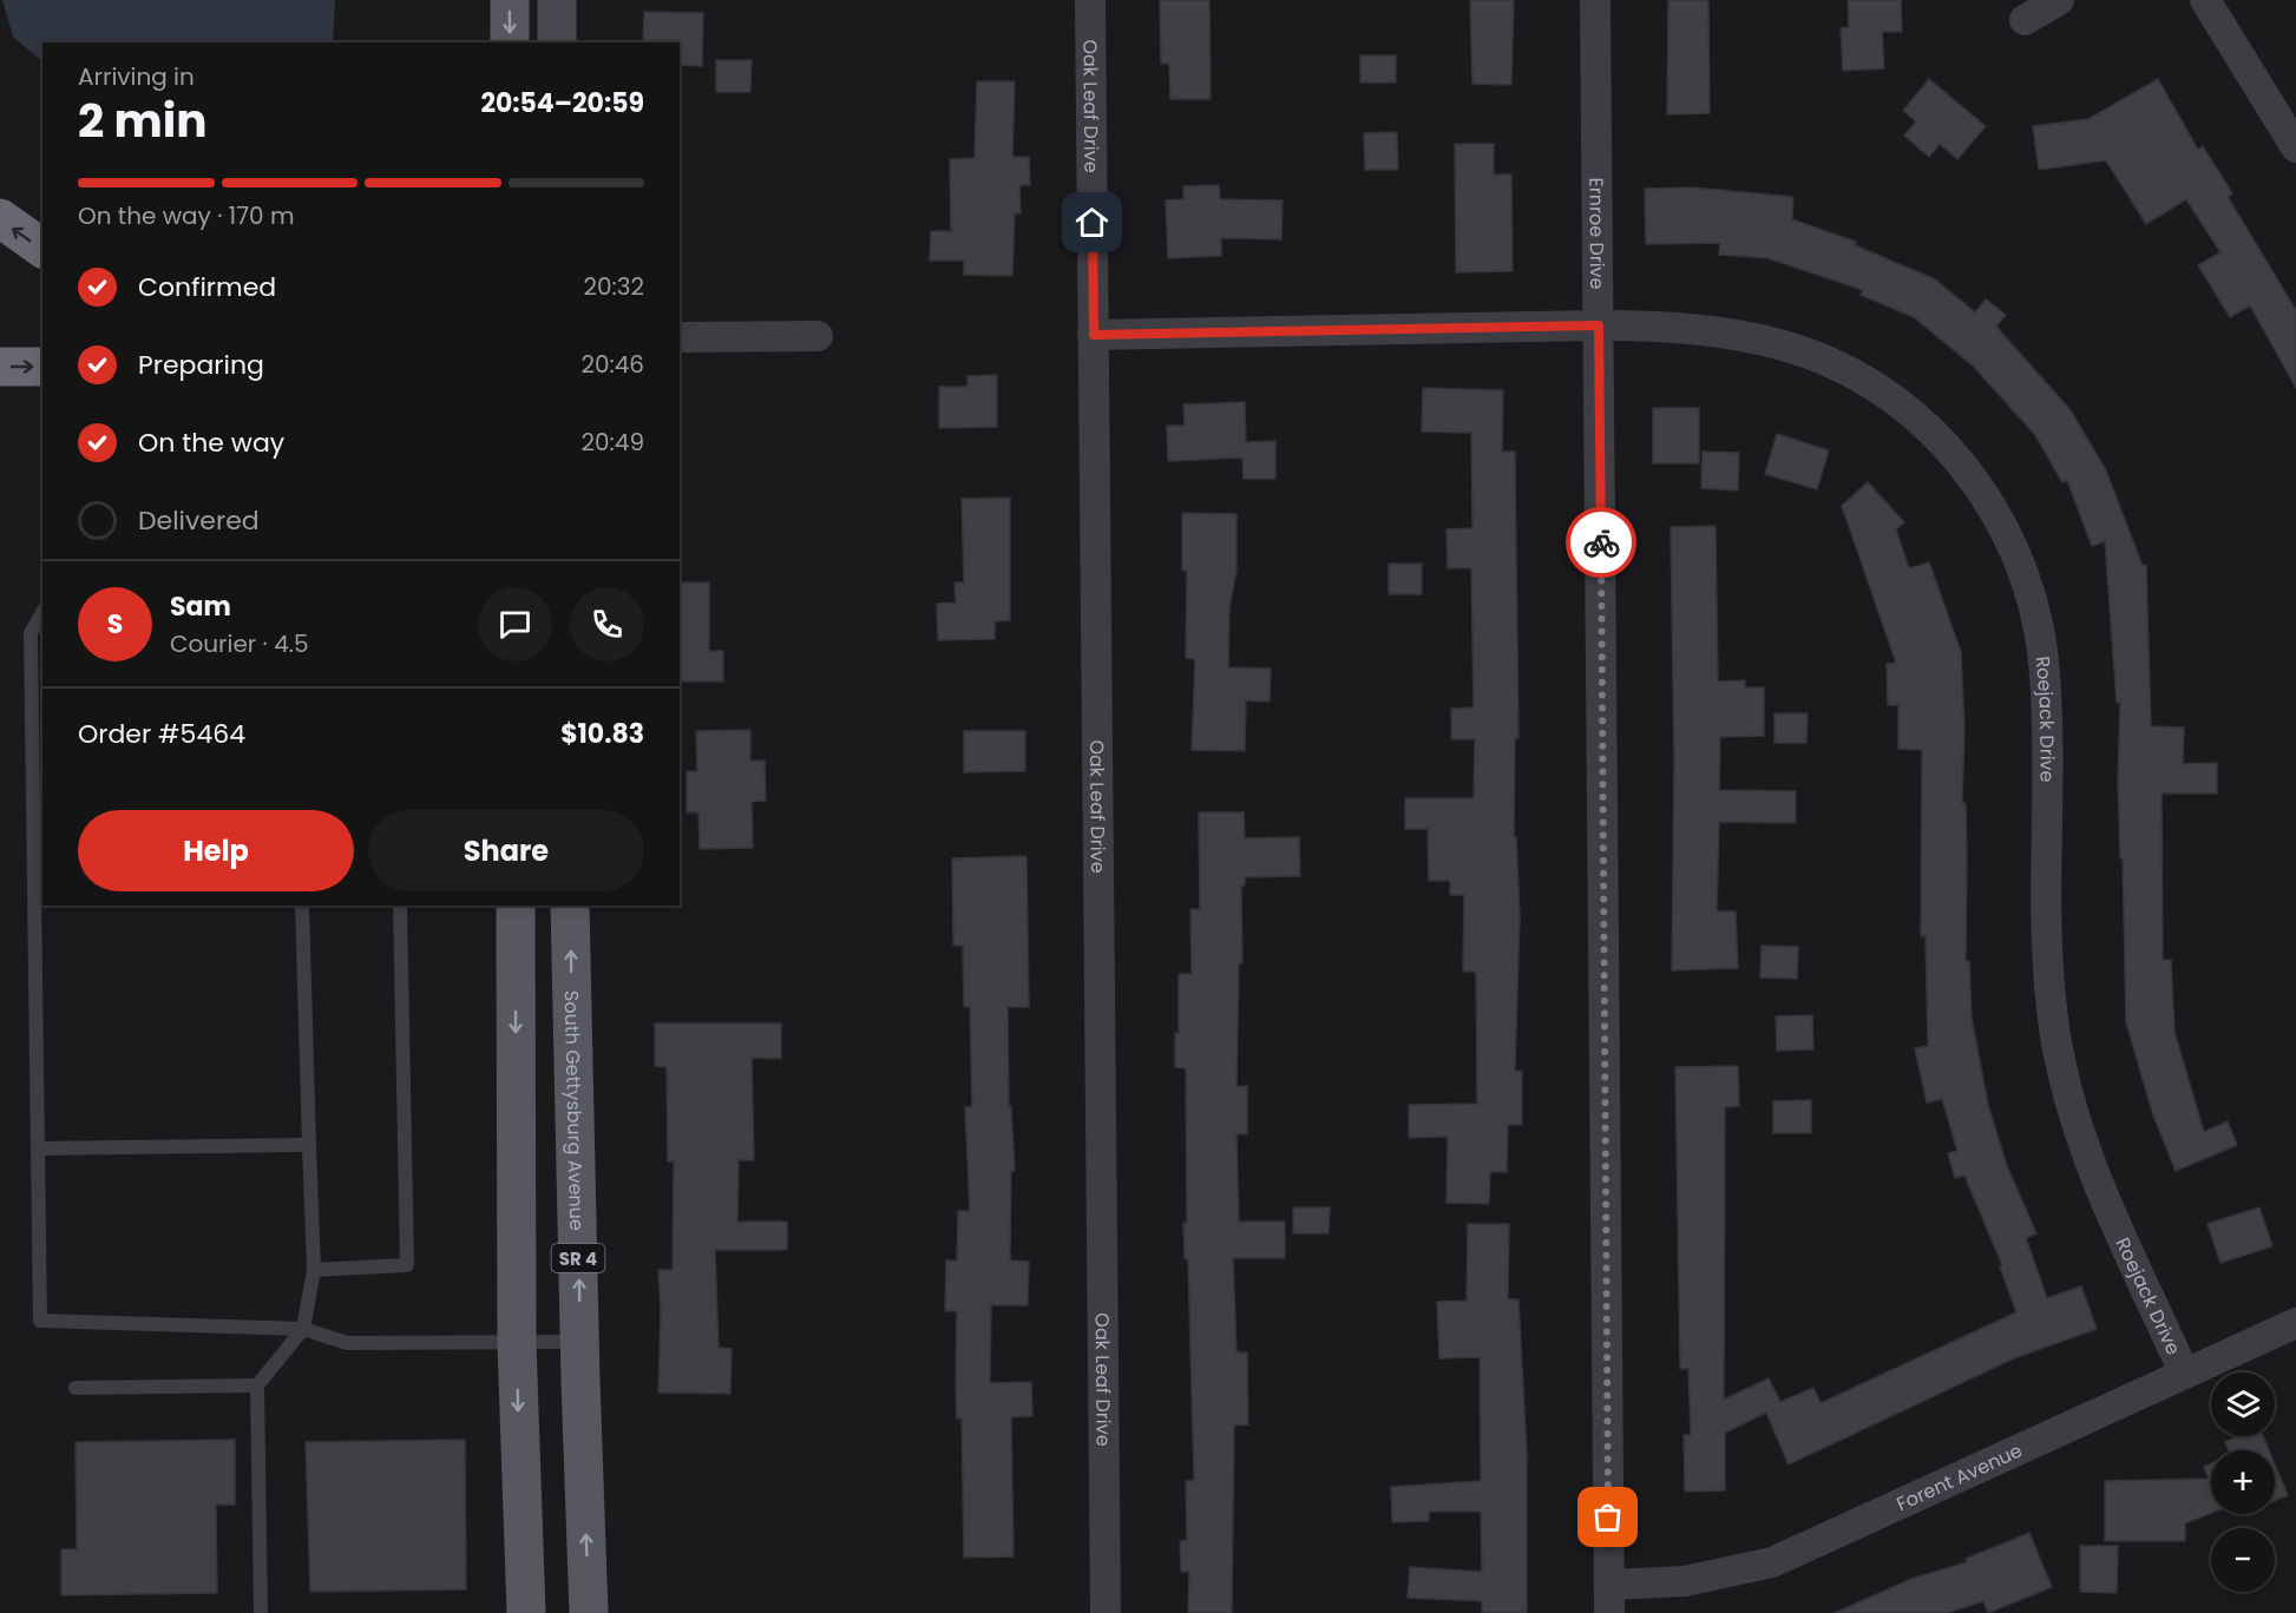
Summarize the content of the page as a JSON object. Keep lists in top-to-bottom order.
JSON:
{
  "streets": {
    "main road": ["South Gettysburg Avenue", "SR 4"],
    "street": [
      "Oak Leaf Drive",
      "Ernroe Drive",
      "Roejack Drive",
      "Forent Avenue"
    ]
  },
  "crossings": [
    ["Oak Leaf Drive", "Roejack Drive"],
    ["Ernroe Drive", "Roejack Drive"],
    ["Ernroe Drive", "Forent Avenue"],
    ["Roejack Drive", "Forent Avenue"]
  ],
  "page": {
    "heading": ["2 min", "Arriving in", "20:54–20:59"],
    "panel": [
      "Sam",
      "Courier · 4.5",
      "Order #5464",
      "$10.83"
    ],
    "bar": "On the way · 170 m",
    "list": [
      ["Confirmed", "20:32"],
      ["Preparing", "20:46"],
      ["On the way", "20:49"],
      "Delivered"
    ],
    "round": "S",
    "buttons": ["Help", "Share"],
    "map_buttons": ["+", "−"]
  }
}
